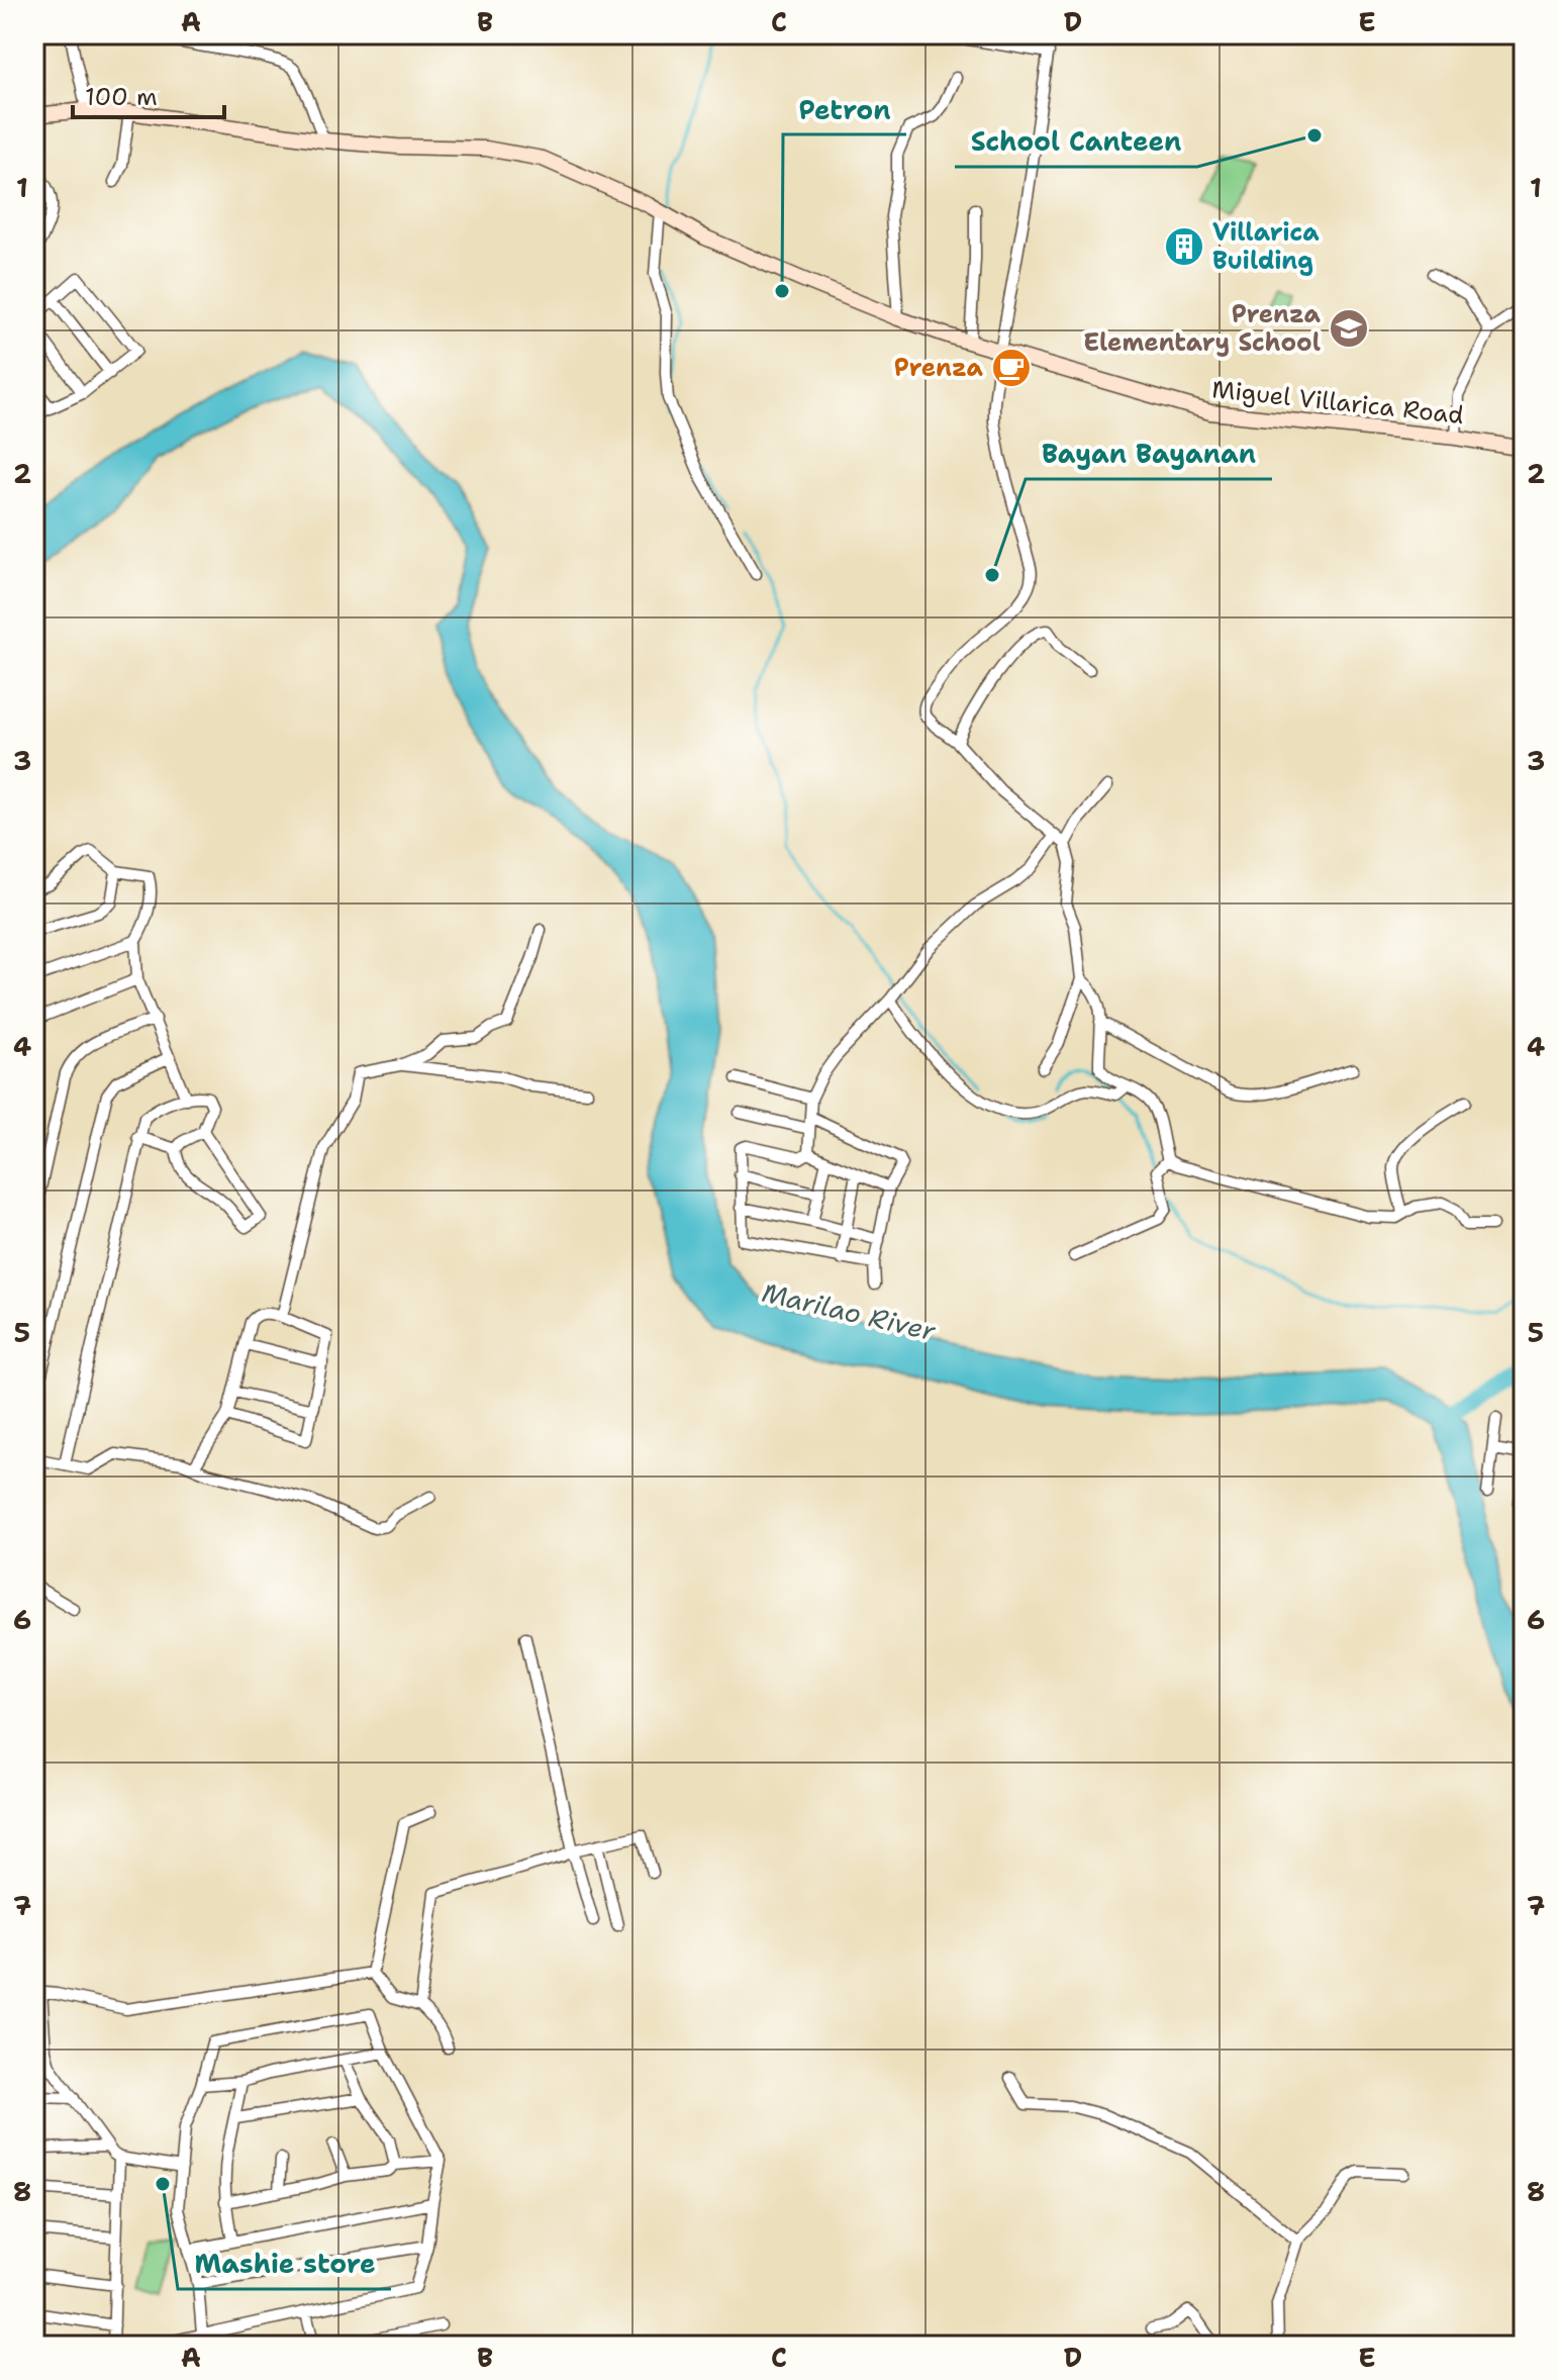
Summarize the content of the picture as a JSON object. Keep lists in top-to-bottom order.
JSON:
{
  "streets": {
    "main road": ["Miguel Villarica Road"]
  },
  "water": ["Marilao River"],
  "places": {
    "other": [
      "School Canteen",
      "Petron",
      "Bayan Bayanan",
      "Mashie store"
    ],
    "building": ["Villarica Building"],
    "school or university": ["Prenza Elementary School"],
    "cafe": ["Prenza"]
  },
  "scale_bar": "100 m",
  "grid": {
    "columns": [
      "A",
      "B",
      "C",
      "D",
      "E"
    ],
    "rows": [
      "1",
      "2",
      "3",
      "4",
      "5",
      "6",
      "7",
      "8"
    ]
  }
}
